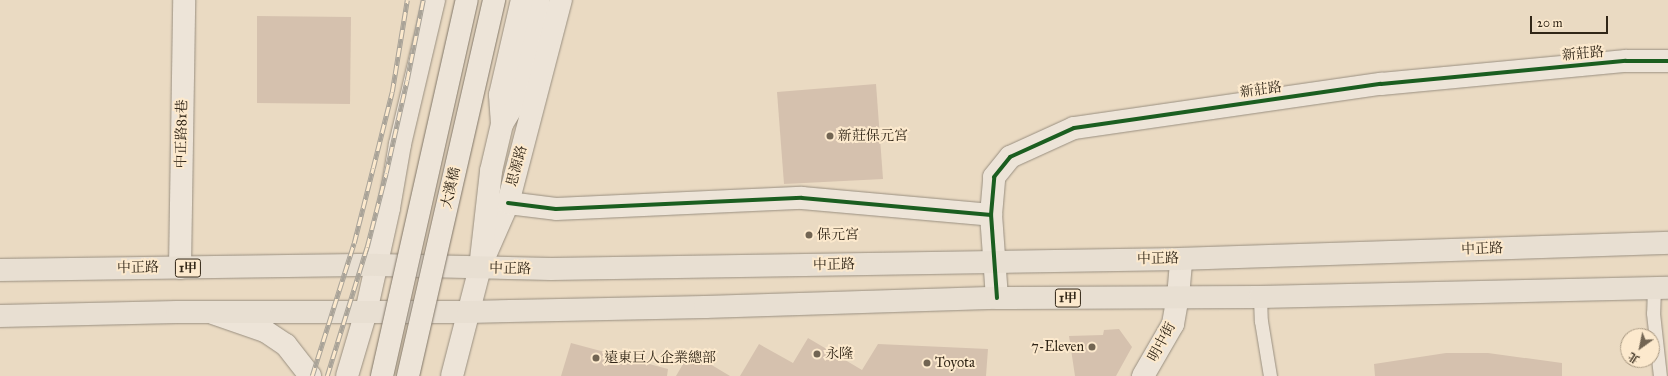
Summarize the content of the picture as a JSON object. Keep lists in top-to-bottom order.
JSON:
{
  "streets": {
    "main road": ["中正路", "1甲"],
    "street": [
      "新莊路",
      "中正路81巷",
      "思源路",
      "大漢橋",
      "明中街"
    ]
  },
  "crossings": [
    ["新莊路", "中正路"],
    ["新莊路", "1甲"],
    ["中正路81巷", "中正路"],
    ["思源路", "中正路"],
    ["思源路", "1甲"],
    ["中正路", "明中街"],
    ["1甲", "明中街"]
  ],
  "places": [
    "新莊保元宮",
    "保元宮",
    "7-Eleven",
    "永隆",
    "遠東巨人企業總部",
    "Toyota"
  ],
  "scale_bar": "20 m",
  "north": "bottom left"
}
